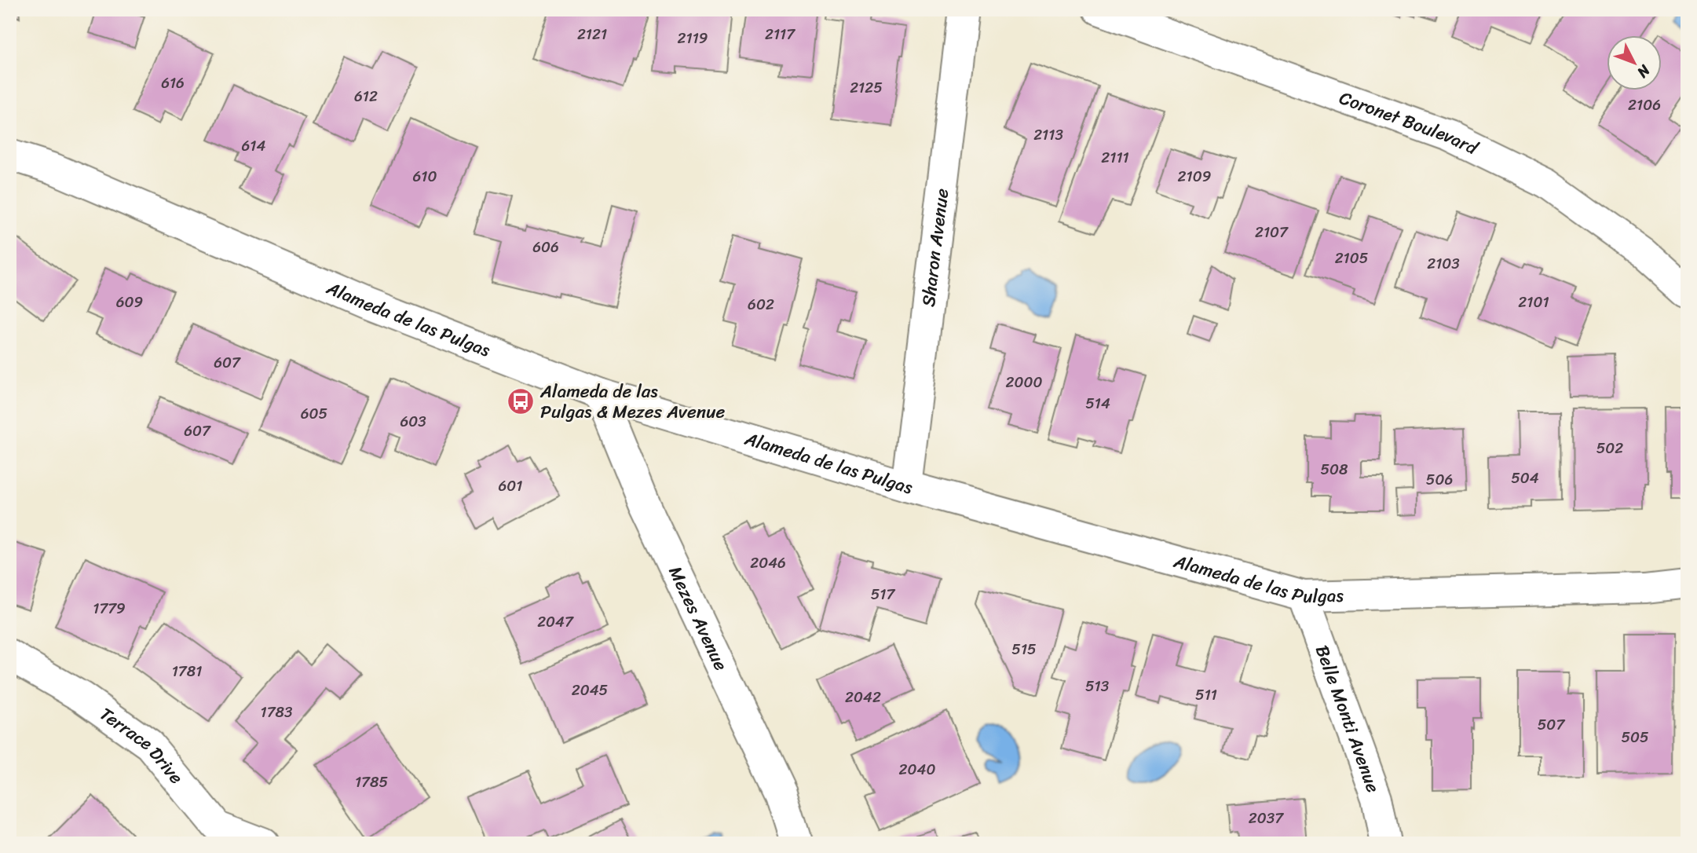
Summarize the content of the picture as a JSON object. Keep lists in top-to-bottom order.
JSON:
{
  "streets": {
    "street": [
      "Coronet Boulevard",
      "Sharon Avenue",
      "Alameda de las Pulgas",
      "Mezes Avenue",
      "Belle Monti Avenue",
      "Terrace Drive"
    ]
  },
  "crossings": [
    ["Sharon Avenue", "Alameda de las Pulgas"],
    ["Alameda de las Pulgas", "Mezes Avenue"],
    ["Alameda de las Pulgas", "Belle Monti Avenue"]
  ],
  "places": {
    "bus stop": ["Alameda de las Pulgas & Mezes Avenue"]
  },
  "house_numbers": [
    "2121",
    "2117",
    "2119",
    "616",
    "2125",
    "612",
    "2106",
    "2113",
    "614",
    "2111",
    "610",
    "2109",
    "2107",
    "606",
    "2105",
    "2103",
    "609",
    "2101",
    "602",
    "607",
    "2000",
    "514",
    "605",
    "603",
    "607",
    "502",
    "508",
    "504",
    "506",
    "601",
    "2046",
    "517",
    "1779",
    "2047",
    "515",
    "1781",
    "513",
    "2045",
    "511",
    "2042",
    "1783",
    "507",
    "505",
    "2040",
    "1785",
    "2037"
  ],
  "north": "bottom right"
}
